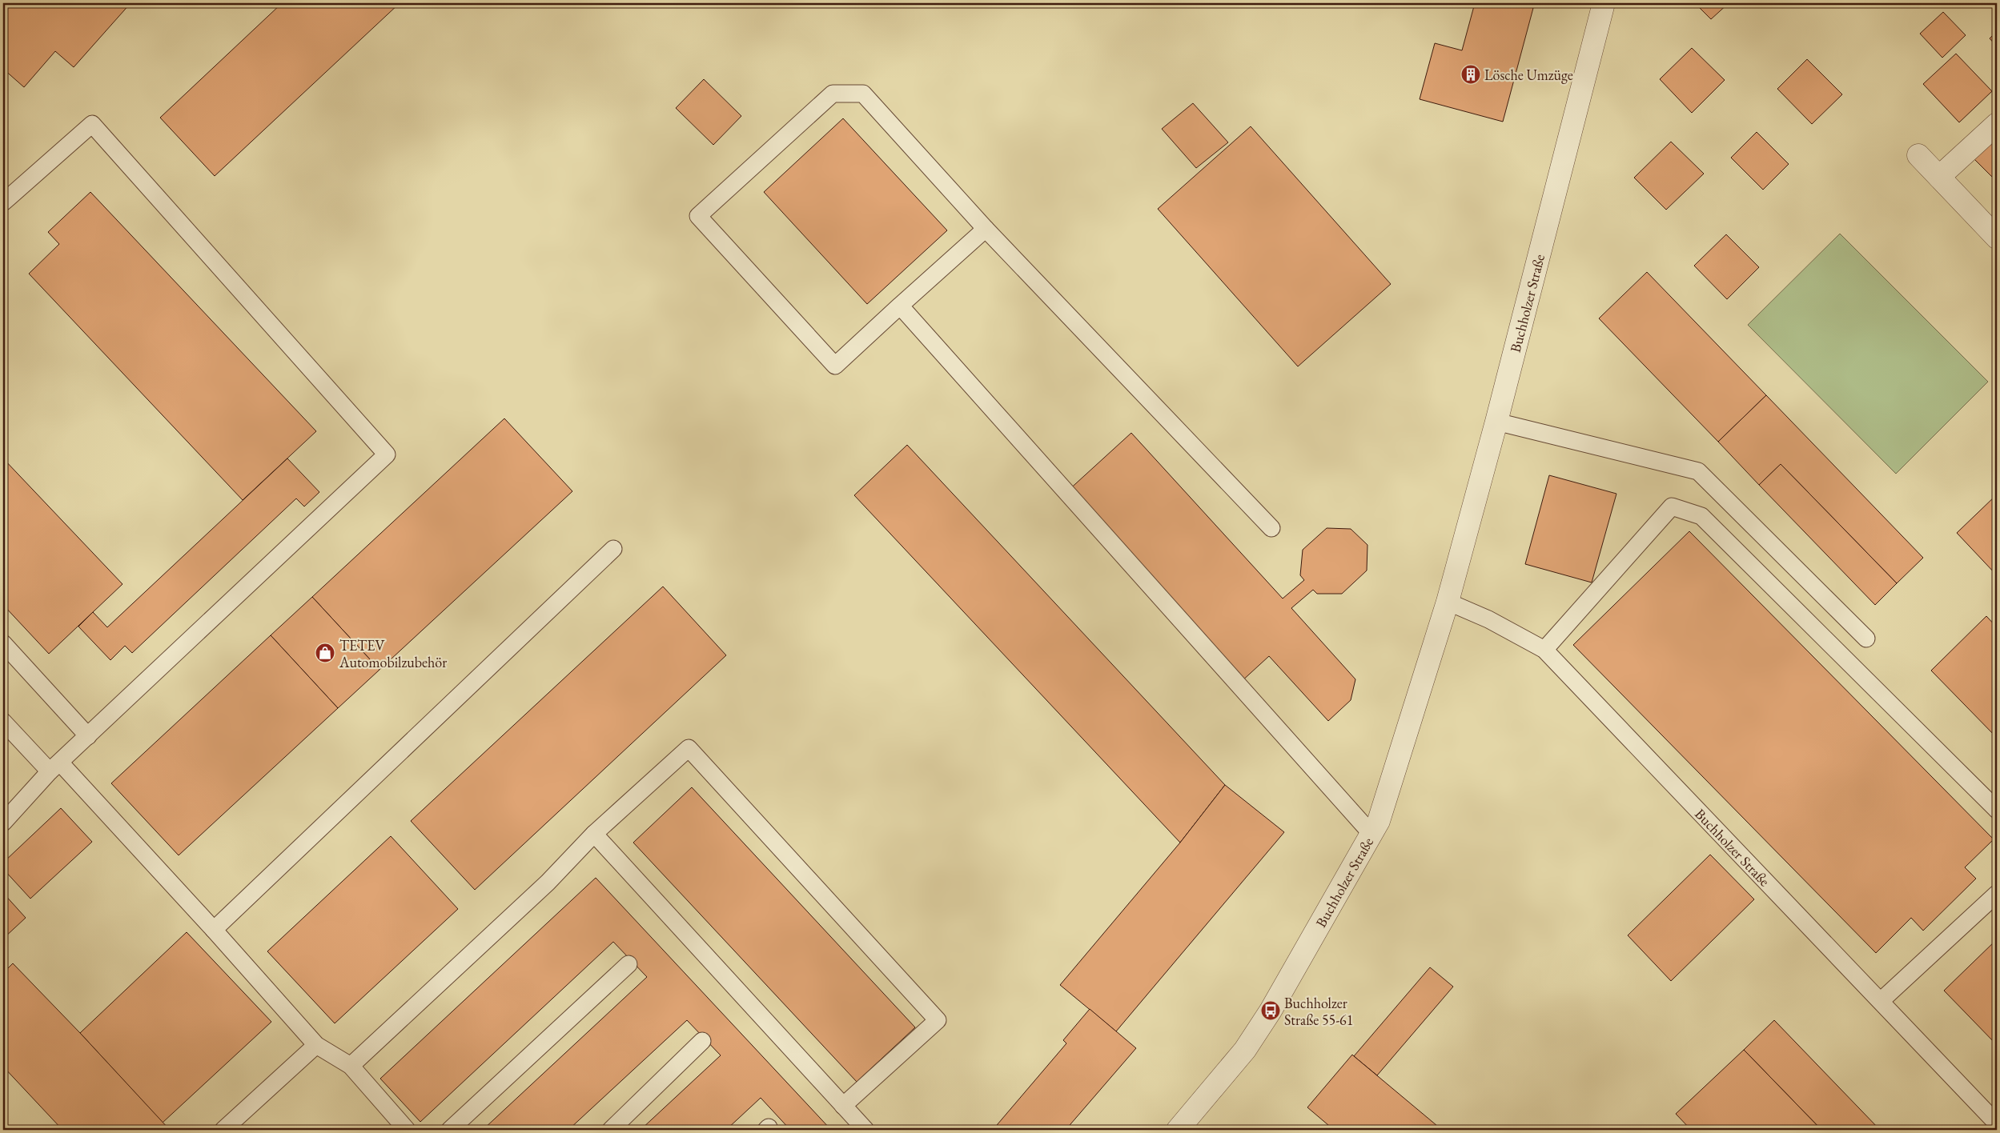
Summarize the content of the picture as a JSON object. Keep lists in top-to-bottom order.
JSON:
{
  "streets": {
    "street": ["Buchholzer Straße"]
  },
  "places": {
    "building": ["Lösche Umzüge"],
    "shop": ["TETEV Automobilzubehör"],
    "bus stop": ["Buchholzer Straße 55-61"]
  }
}
